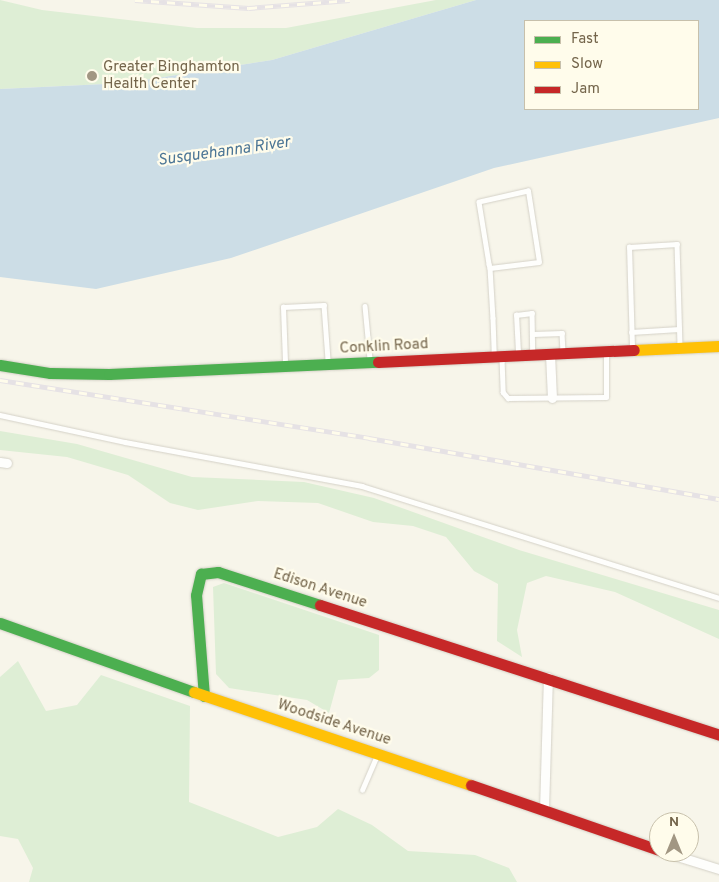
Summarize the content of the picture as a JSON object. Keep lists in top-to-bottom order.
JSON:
{
  "streets": {
    "street": ["Conklin Road", "Edison Avenue", "Woodside Avenue"]
  },
  "crossings": [
    ["Edison Avenue", "Woodside Avenue"]
  ],
  "water": ["Susquehanna River"],
  "places": ["Greater Binghamton Health Center"],
  "legend": ["Fast", "Slow", "Jam"],
  "north": "top"
}
